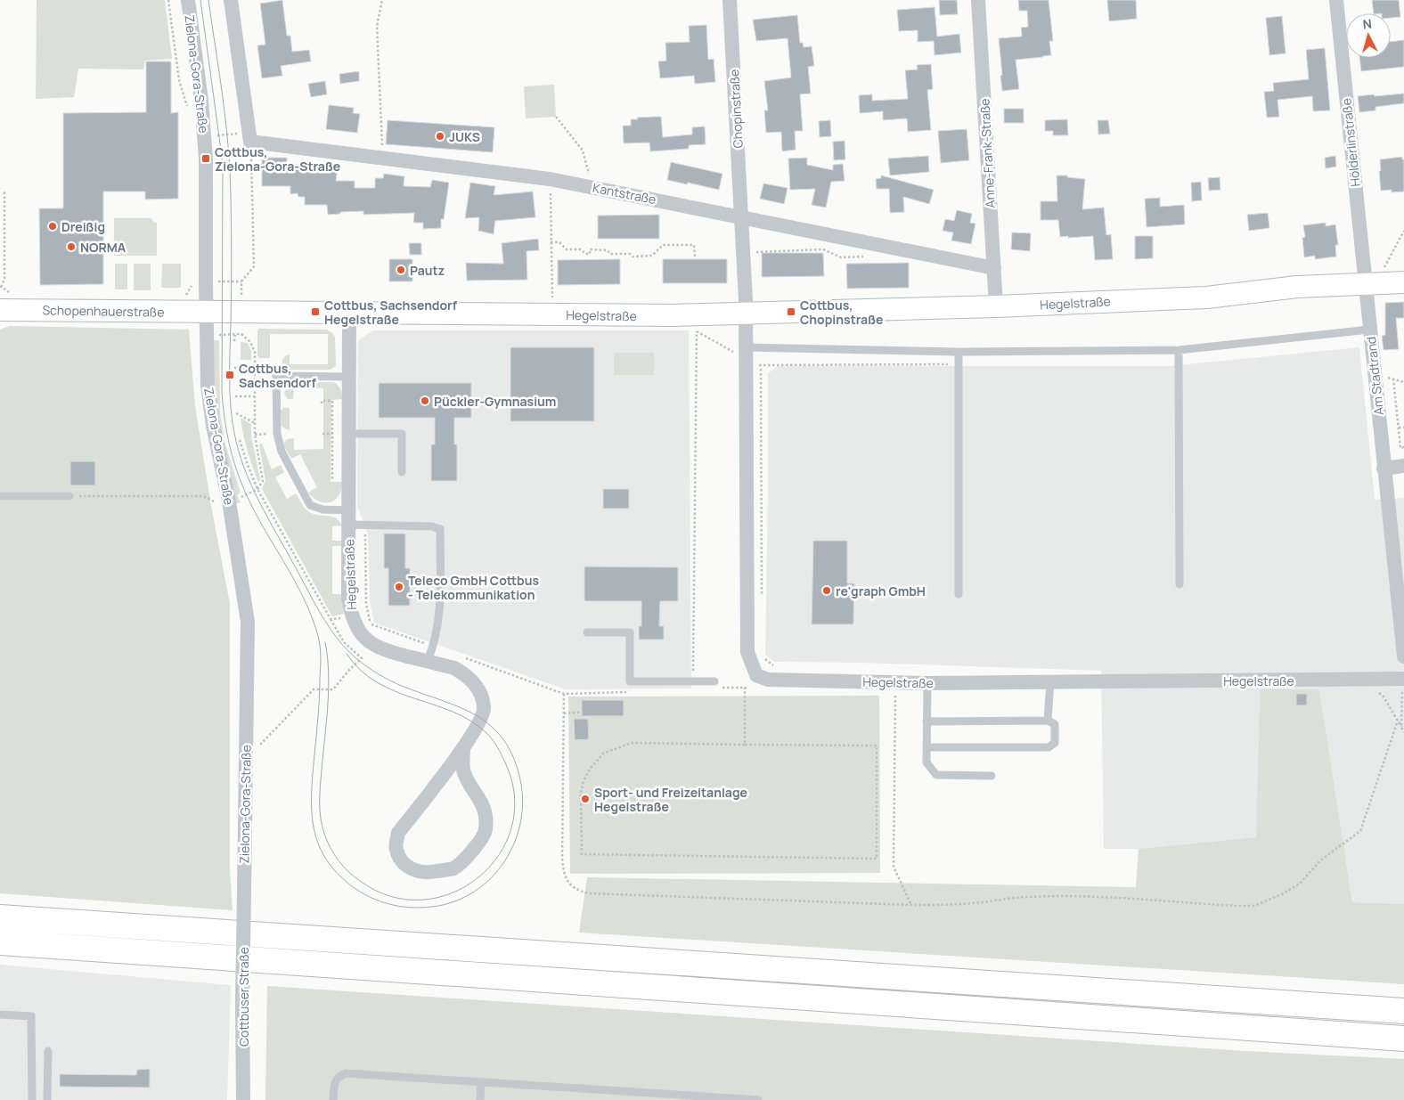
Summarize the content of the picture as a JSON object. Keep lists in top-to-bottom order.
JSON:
{
  "streets": {
    "street": [
      "Zielona-Gora-Straße",
      "Chopinstraße",
      "Hölderlinstraße",
      "Anne-Frank-Straße",
      "Kantstraße",
      "Hegelstraße",
      "Schopenhauerstraße",
      "Am Stadtrand",
      "Cottbuser Straße"
    ]
  },
  "crossings": [
    ["Zielona-Gora-Straße", "Hegelstraße"],
    ["Zielona-Gora-Straße", "Schopenhauerstraße"],
    ["Zielona-Gora-Straße", "Cottbuser Straße"],
    ["Chopinstraße", "Kantstraße"],
    ["Chopinstraße", "Hegelstraße"],
    ["Hölderlinstraße", "Hegelstraße"],
    ["Hölderlinstraße", "Am Stadtrand"],
    ["Anne-Frank-Straße", "Kantstraße"],
    ["Anne-Frank-Straße", "Hegelstraße"],
    ["Kantstraße", "Hegelstraße"],
    ["Hegelstraße", "Schopenhauerstraße"],
    ["Hegelstraße", "Am Stadtrand"]
  ],
  "places": {
    "other": [
      "JUKS",
      "Dreißig",
      "NORMA",
      "Pautz",
      "Pückler-Gymnasium",
      "Teleco GmbH Cottbus - Telekommunikation",
      "re'graph GmbH",
      "Sport- und Freizeitanlage Hegelstraße"
    ],
    "transit": [
      "Cottbus, Zielona-Gora-Straße",
      "Cottbus, Sachsendorf Hegelstraße",
      "Cottbus, Chopinstraße",
      "Cottbus, Sachsendorf"
    ]
  },
  "north": "top"
}
